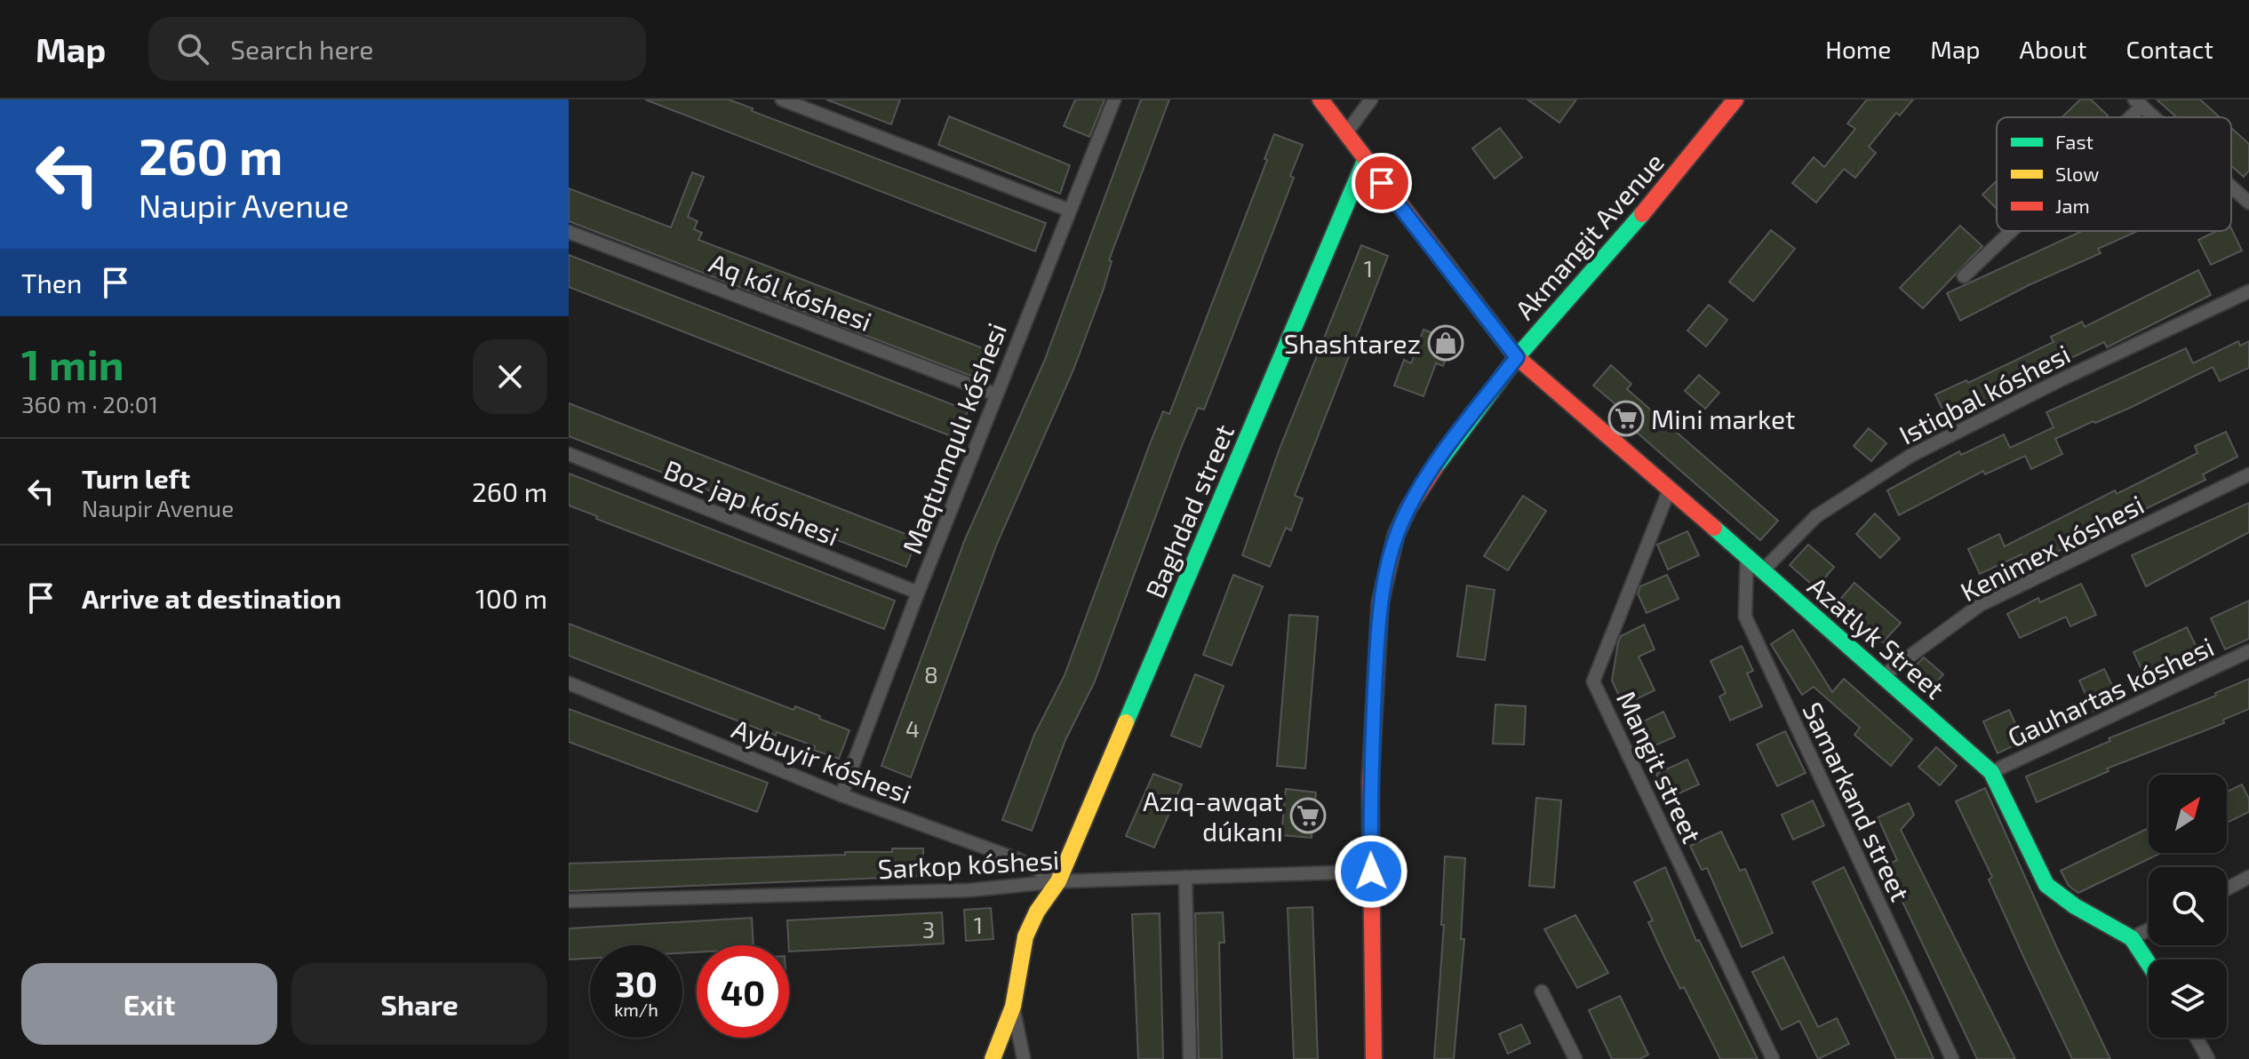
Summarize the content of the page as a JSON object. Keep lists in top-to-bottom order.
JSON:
{
  "streets": {
    "street": [
      "Akmangit Avenue",
      "Aq kól kóshesi",
      "Istiqbal kóshesi",
      "Maqtumqulı kóshesi",
      "Boz jap kóshesi",
      "Baghdad street",
      "Kenimex kóshesi",
      "Azatlyk Street",
      "Gauhartas kóshesi",
      "Aybuyir kóshesi",
      "Mangit street",
      "Samarkand street",
      "Sarkop kóshesi"
    ]
  },
  "crossings": [
    ["Akmangit Avenue", "Azatlyk Street"],
    ["Akmangit Avenue", "Sarkop kóshesi"],
    ["Aq kól kóshesi", "Maqtumqulı kóshesi"],
    ["Istiqbal kóshesi", "Azatlyk Street"],
    ["Maqtumqulı kóshesi", "Boz jap kóshesi"],
    ["Maqtumqulı kóshesi", "Aybuyir kóshesi"],
    ["Baghdad street", "Azatlyk Street"],
    ["Baghdad street", "Aybuyir kóshesi"],
    ["Baghdad street", "Sarkop kóshesi"],
    ["Kenimex kóshesi", "Azatlyk Street"],
    ["Azatlyk Street", "Gauhartas kóshesi"],
    ["Azatlyk Street", "Mangit street"],
    ["Azatlyk Street", "Samarkand street"],
    ["Aybuyir kóshesi", "Sarkop kóshesi"]
  ],
  "places": {
    "shop": ["Shashtarez"],
    "supermarket": ["Mini market", "Azıq-awqat dúkanı"]
  },
  "house_numbers": [
    "1",
    "8",
    "4",
    "1",
    "3"
  ],
  "legend": ["Fast", "Slow", "Jam"],
  "north": "top right",
  "page": {
    "header": "Map",
    "search": "Search here",
    "nav": [
      "Home",
      "Map",
      "About",
      "Contact"
    ],
    "turn": ["260 m", "Naupir Avenue"],
    "then": "Then",
    "heading": ["1 min", "360 m · 20:01"],
    "list": [
      {
        "name": "Turn left",
        "note": "Naupir Avenue",
        "value": "260 m"
      },
      {
        "name": "Arrive at destination",
        "value": "100 m"
      }
    ],
    "speed": "30 km/h",
    "limit": "40",
    "buttons": ["Exit", "Share"]
  }
}
